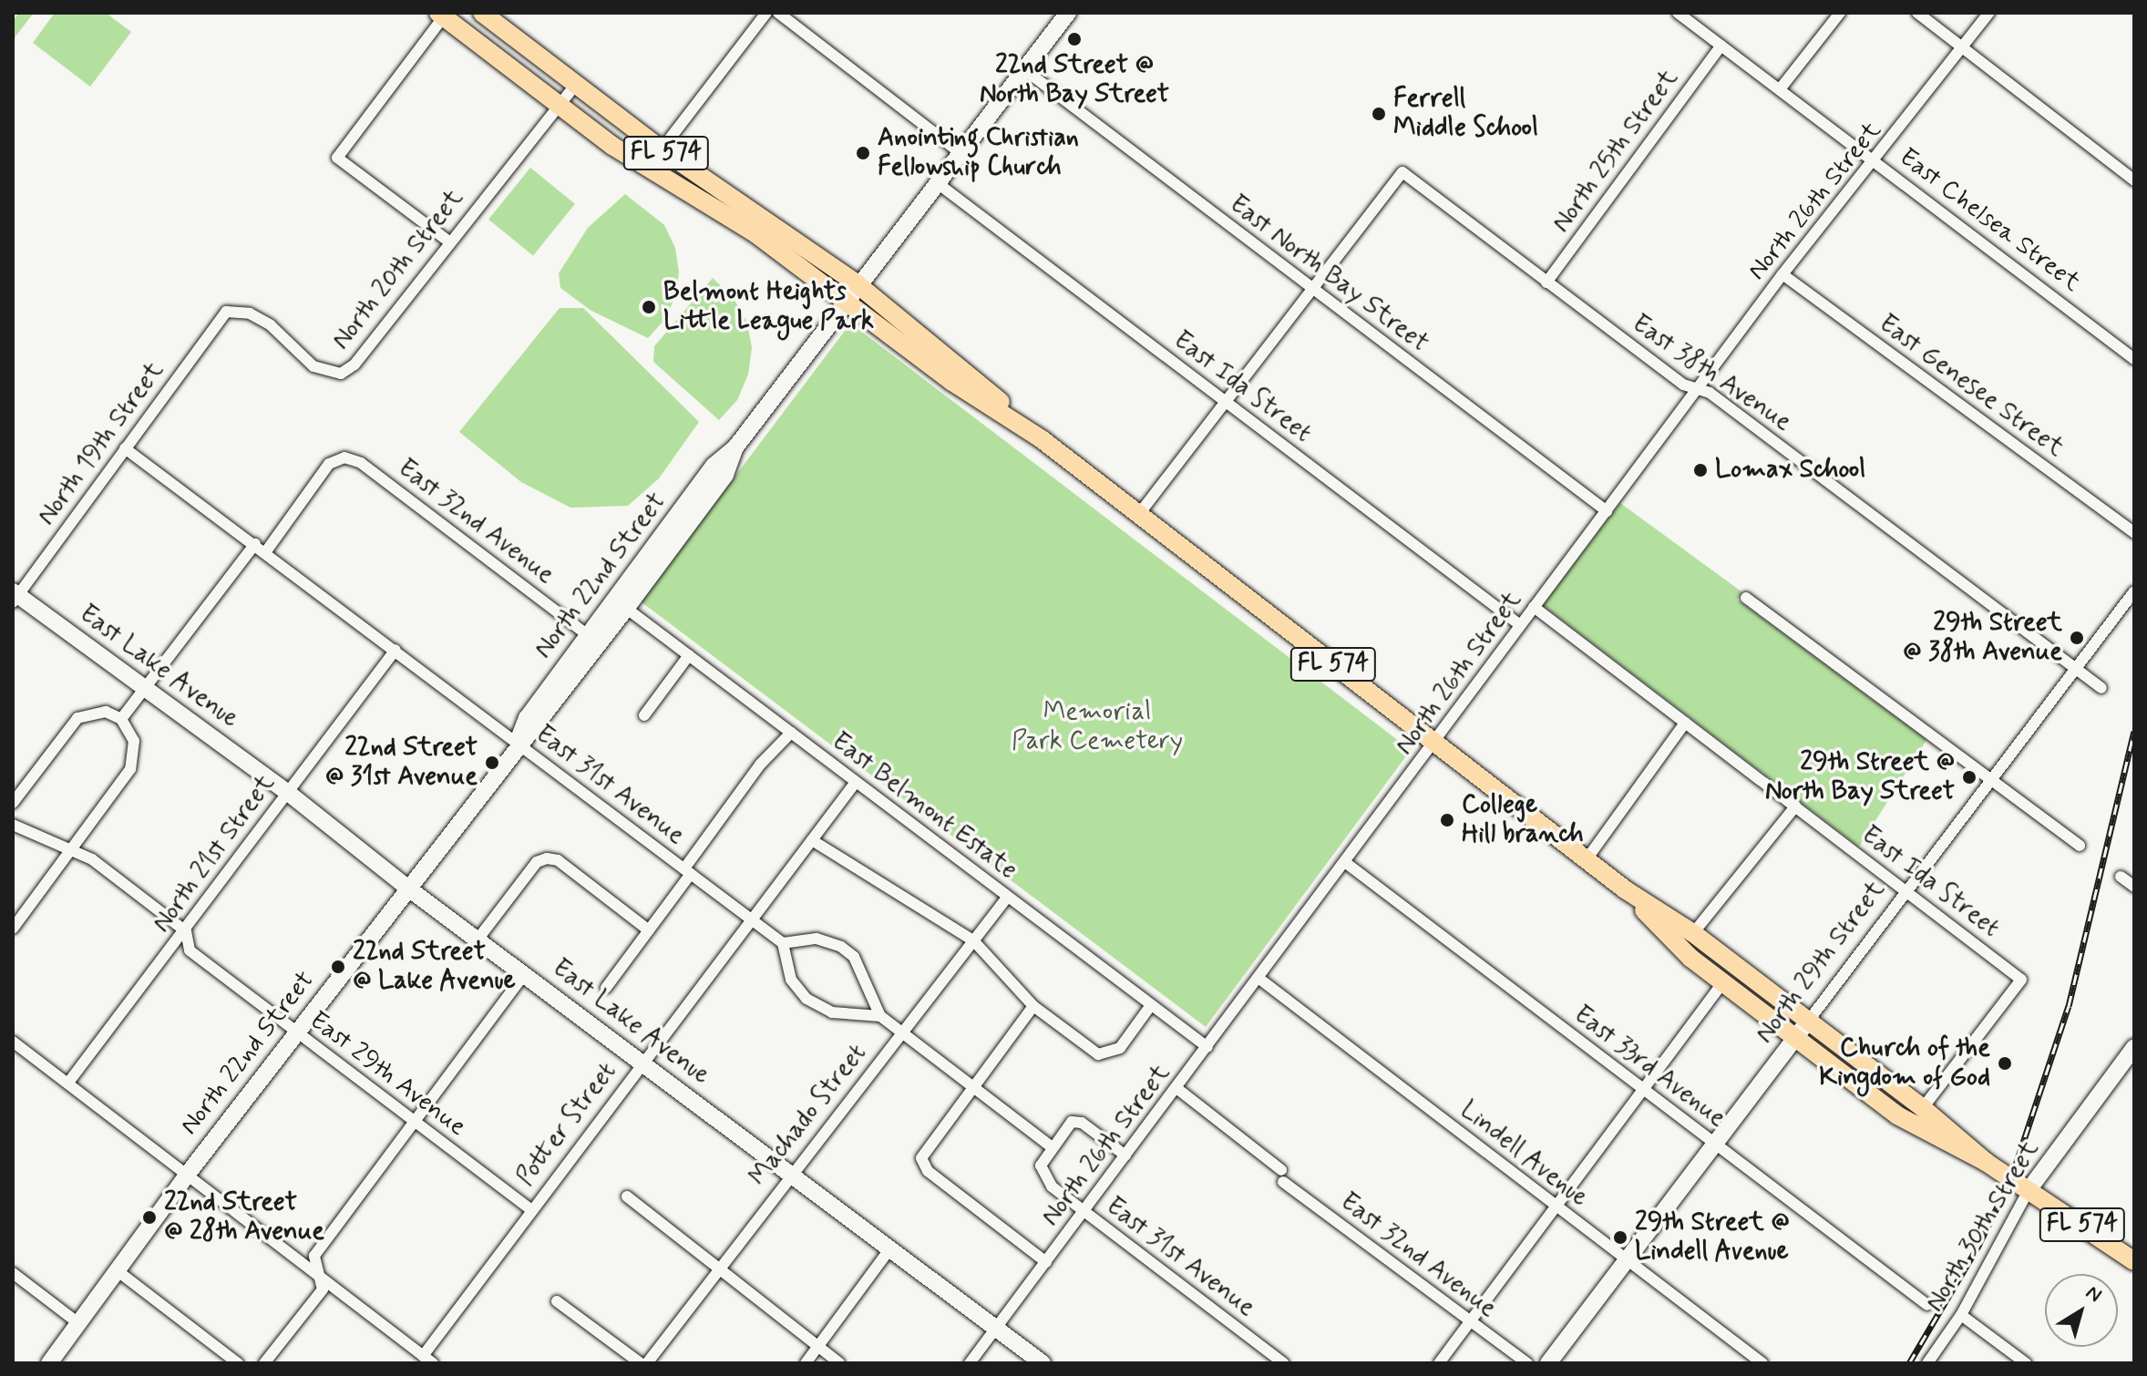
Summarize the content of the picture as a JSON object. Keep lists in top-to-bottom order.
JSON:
{
  "streets": {
    "main road": ["FL 574"],
    "street": [
      "North 25th Street",
      "North 26th Street",
      "East Chelsea Street",
      "North 20th Street",
      "East North Bay Street",
      "East 38th Avenue",
      "East Genesee Street",
      "East Ida Street",
      "North 19th Street",
      "East 32nd Avenue",
      "North 22nd Street",
      "East Lake Avenue",
      "East 31st Avenue",
      "East Belmont Estate",
      "North 21st Street",
      "North 29th Street",
      "East 33rd Avenue",
      "East 29th Avenue",
      "Machado Street",
      "Potter Street",
      "Lindell Avenue",
      "North 30th Street"
    ]
  },
  "crossings": [
    ["North 25th Street", "East Chelsea Street"],
    ["North 25th Street", "East 38th Avenue"],
    ["FL 574", "North 26th Street"],
    ["FL 574", "North 20th Street"],
    ["FL 574", "East Ida Street"],
    ["FL 574", "North 22nd Street"],
    ["FL 574", "North 29th Street"],
    ["FL 574", "North 30th Street"],
    ["North 26th Street", "East Chelsea Street"],
    ["North 26th Street", "East North Bay Street"],
    ["North 26th Street", "East 38th Avenue"],
    ["North 26th Street", "East Genesee Street"],
    ["North 26th Street", "East Ida Street"],
    ["North 26th Street", "East 32nd Avenue"],
    ["North 26th Street", "East Lake Avenue"],
    ["North 26th Street", "East 31st Avenue"],
    ["North 26th Street", "East Belmont Estate"],
    ["North 26th Street", "East 33rd Avenue"],
    ["North 26th Street", "Lindell Avenue"],
    ["North 20th Street", "North 19th Street"],
    ["East North Bay Street", "East 38th Avenue"],
    ["East North Bay Street", "North 22nd Street"],
    ["East 38th Avenue", "North 29th Street"],
    ["East Ida Street", "North 22nd Street"],
    ["East Ida Street", "North 29th Street"],
    ["North 19th Street", "East Lake Avenue"],
    ["North 19th Street", "East 31st Avenue"],
    ["East 32nd Avenue", "North 22nd Street"],
    ["East 32nd Avenue", "East 31st Avenue"],
    ["North 22nd Street", "East Lake Avenue"],
    ["North 22nd Street", "East 31st Avenue"],
    ["North 22nd Street", "East Belmont Estate"],
    ["North 22nd Street", "East 29th Avenue"],
    ["East Lake Avenue", "North 21st Street"],
    ["East Lake Avenue", "Machado Street"],
    ["East Lake Avenue", "Potter Street"],
    ["East 31st Avenue", "North 21st Street"],
    ["East 31st Avenue", "Potter Street"],
    ["East Belmont Estate", "Machado Street"],
    ["East Belmont Estate", "Potter Street"],
    ["North 21st Street", "East 29th Avenue"],
    ["North 29th Street", "East 33rd Avenue"],
    ["North 29th Street", "Lindell Avenue"],
    ["East 29th Avenue", "Potter Street"]
  ],
  "parks": ["Memorial Park Cemetery"],
  "places": [
    "22nd Street @ North Bay Street",
    "Ferrell Middle School",
    "Anointing Christian Fellowship Church",
    "Belmont Heights Little League Park",
    "Lomax School",
    "29th Street @ 38th Avenue",
    "22nd Street @ 31st Avenue",
    "29th Street @ North Bay Street",
    "College Hill branch",
    "22nd Street @ Lake Avenue",
    "Church of the Kingdom of God",
    "22nd Street @ 28th Avenue",
    "29th Street @ Lindell Avenue"
  ],
  "north": "top right"
}
